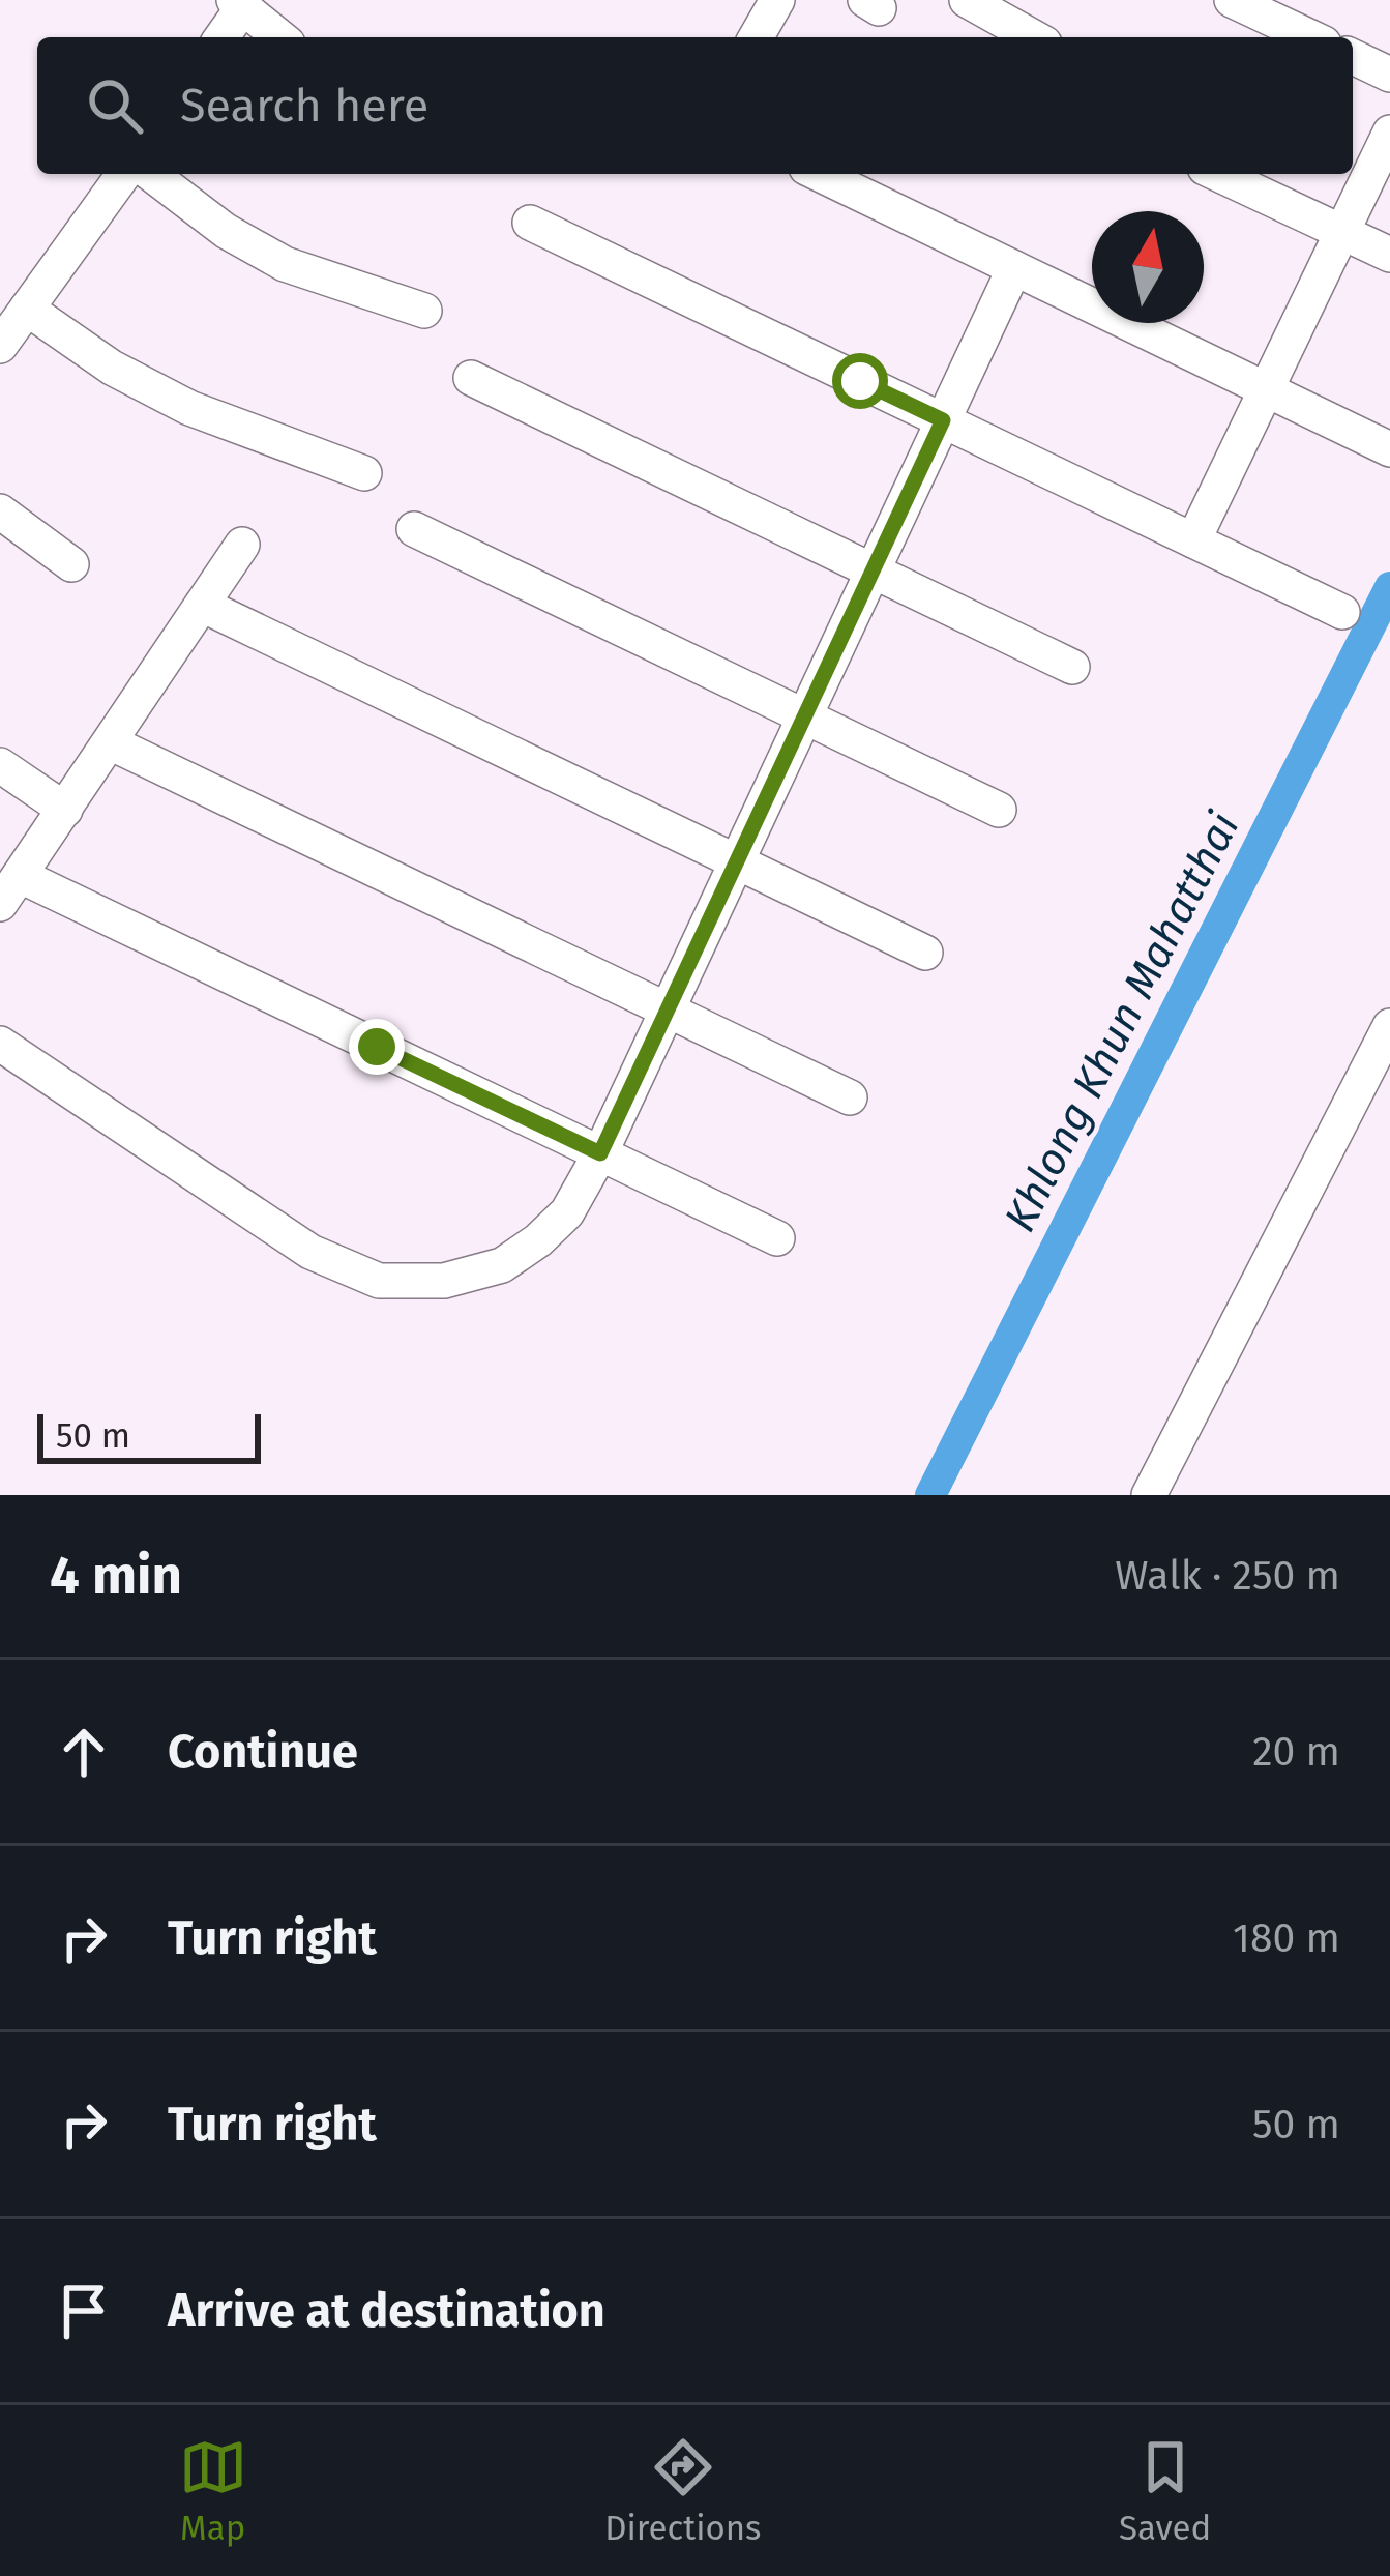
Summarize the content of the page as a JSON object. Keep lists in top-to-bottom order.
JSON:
{
  "water": ["Khlong Khun Mahatthai"],
  "scale_bar": "50 m",
  "north": "top",
  "page": {
    "search": "Search here",
    "scale": "50 m",
    "heading": ["4 min", "Walk · 250 m"],
    "list": [
      ["Continue", "20 m"],
      ["Turn right", "180 m"],
      ["Turn right", "50 m"],
      "Arrive at destination"
    ],
    "nav": ["Map", "Directions", "Saved"]
  }
}
